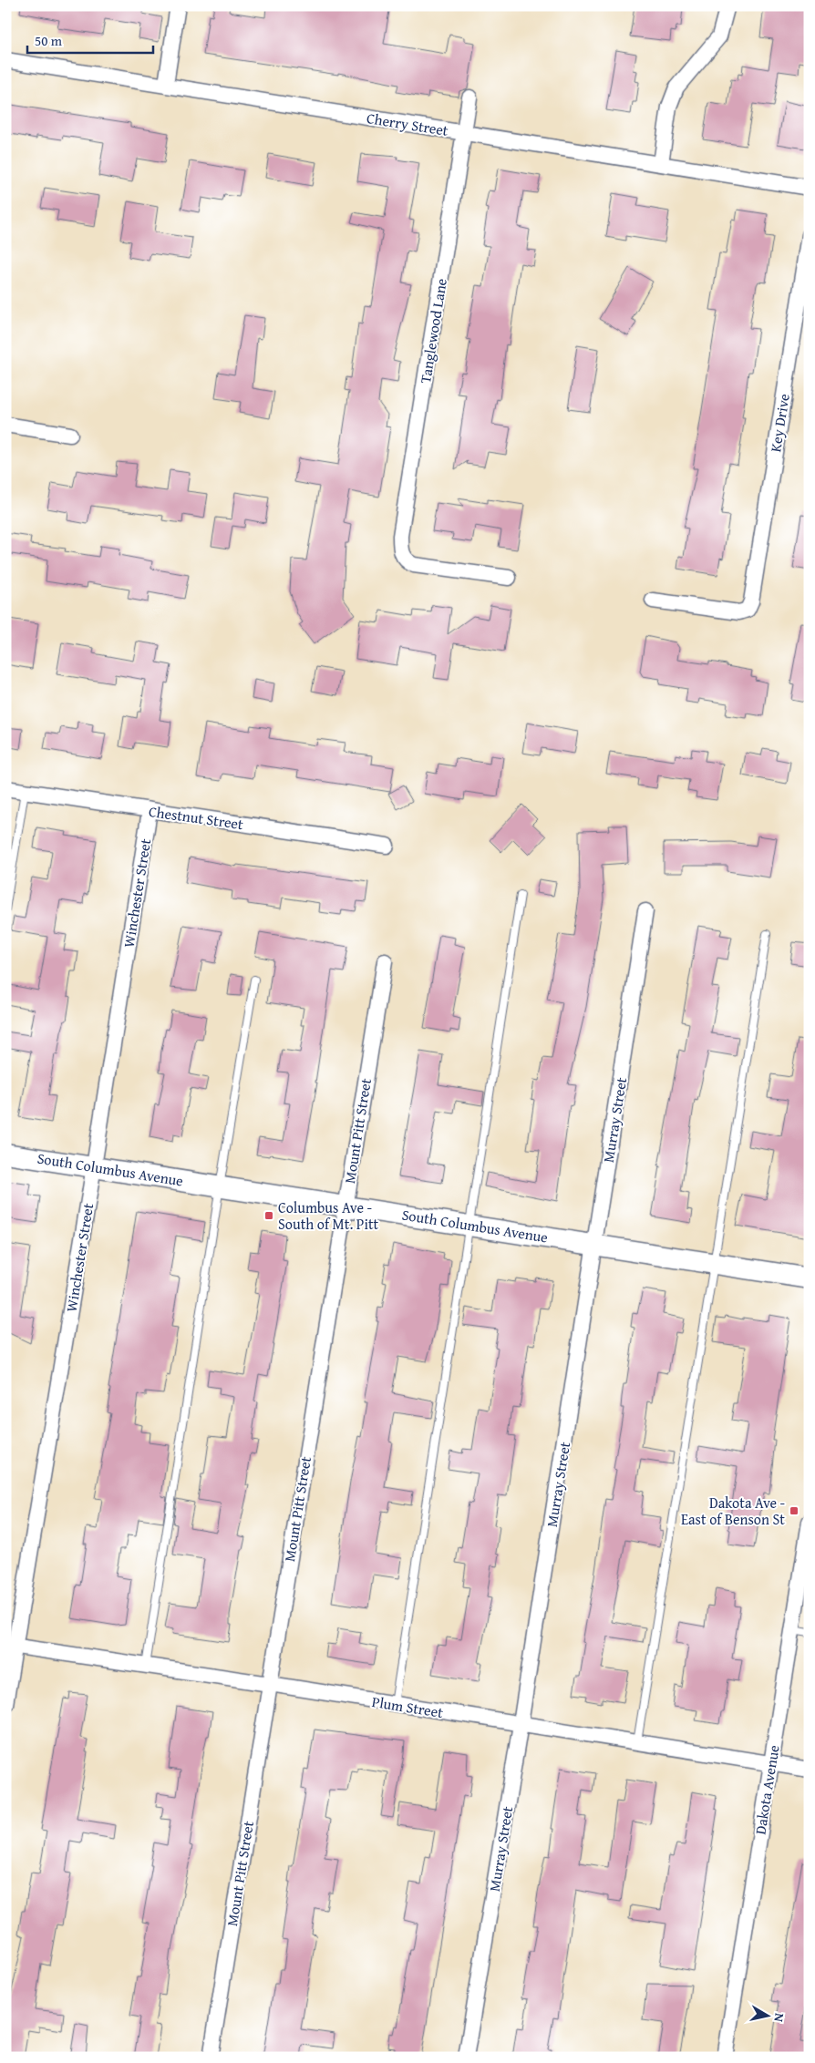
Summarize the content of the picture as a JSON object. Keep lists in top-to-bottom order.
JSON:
{
  "streets": {
    "main road": ["South Columbus Avenue"],
    "street": [
      "Cherry Street",
      "Tanglewood Lane",
      "Key Drive",
      "Chestnut Street",
      "Winchester Street",
      "Murray Street",
      "Mount Pitt Street",
      "Plum Street",
      "Dakota Avenue"
    ]
  },
  "crossings": [
    ["Cherry Street", "Tanglewood Lane"],
    ["Chestnut Street", "Winchester Street"],
    ["Winchester Street", "South Columbus Avenue"],
    ["Winchester Street", "Plum Street"],
    ["Murray Street", "South Columbus Avenue"],
    ["Murray Street", "Plum Street"],
    ["Mount Pitt Street", "South Columbus Avenue"],
    ["Mount Pitt Street", "Plum Street"],
    ["Plum Street", "Dakota Avenue"]
  ],
  "places": {
    "transit": ["Columbus Ave - South of Mt. Pitt", "Dakota Ave - East of Benson St"]
  },
  "scale_bar": "50 m",
  "north": "right"
}
